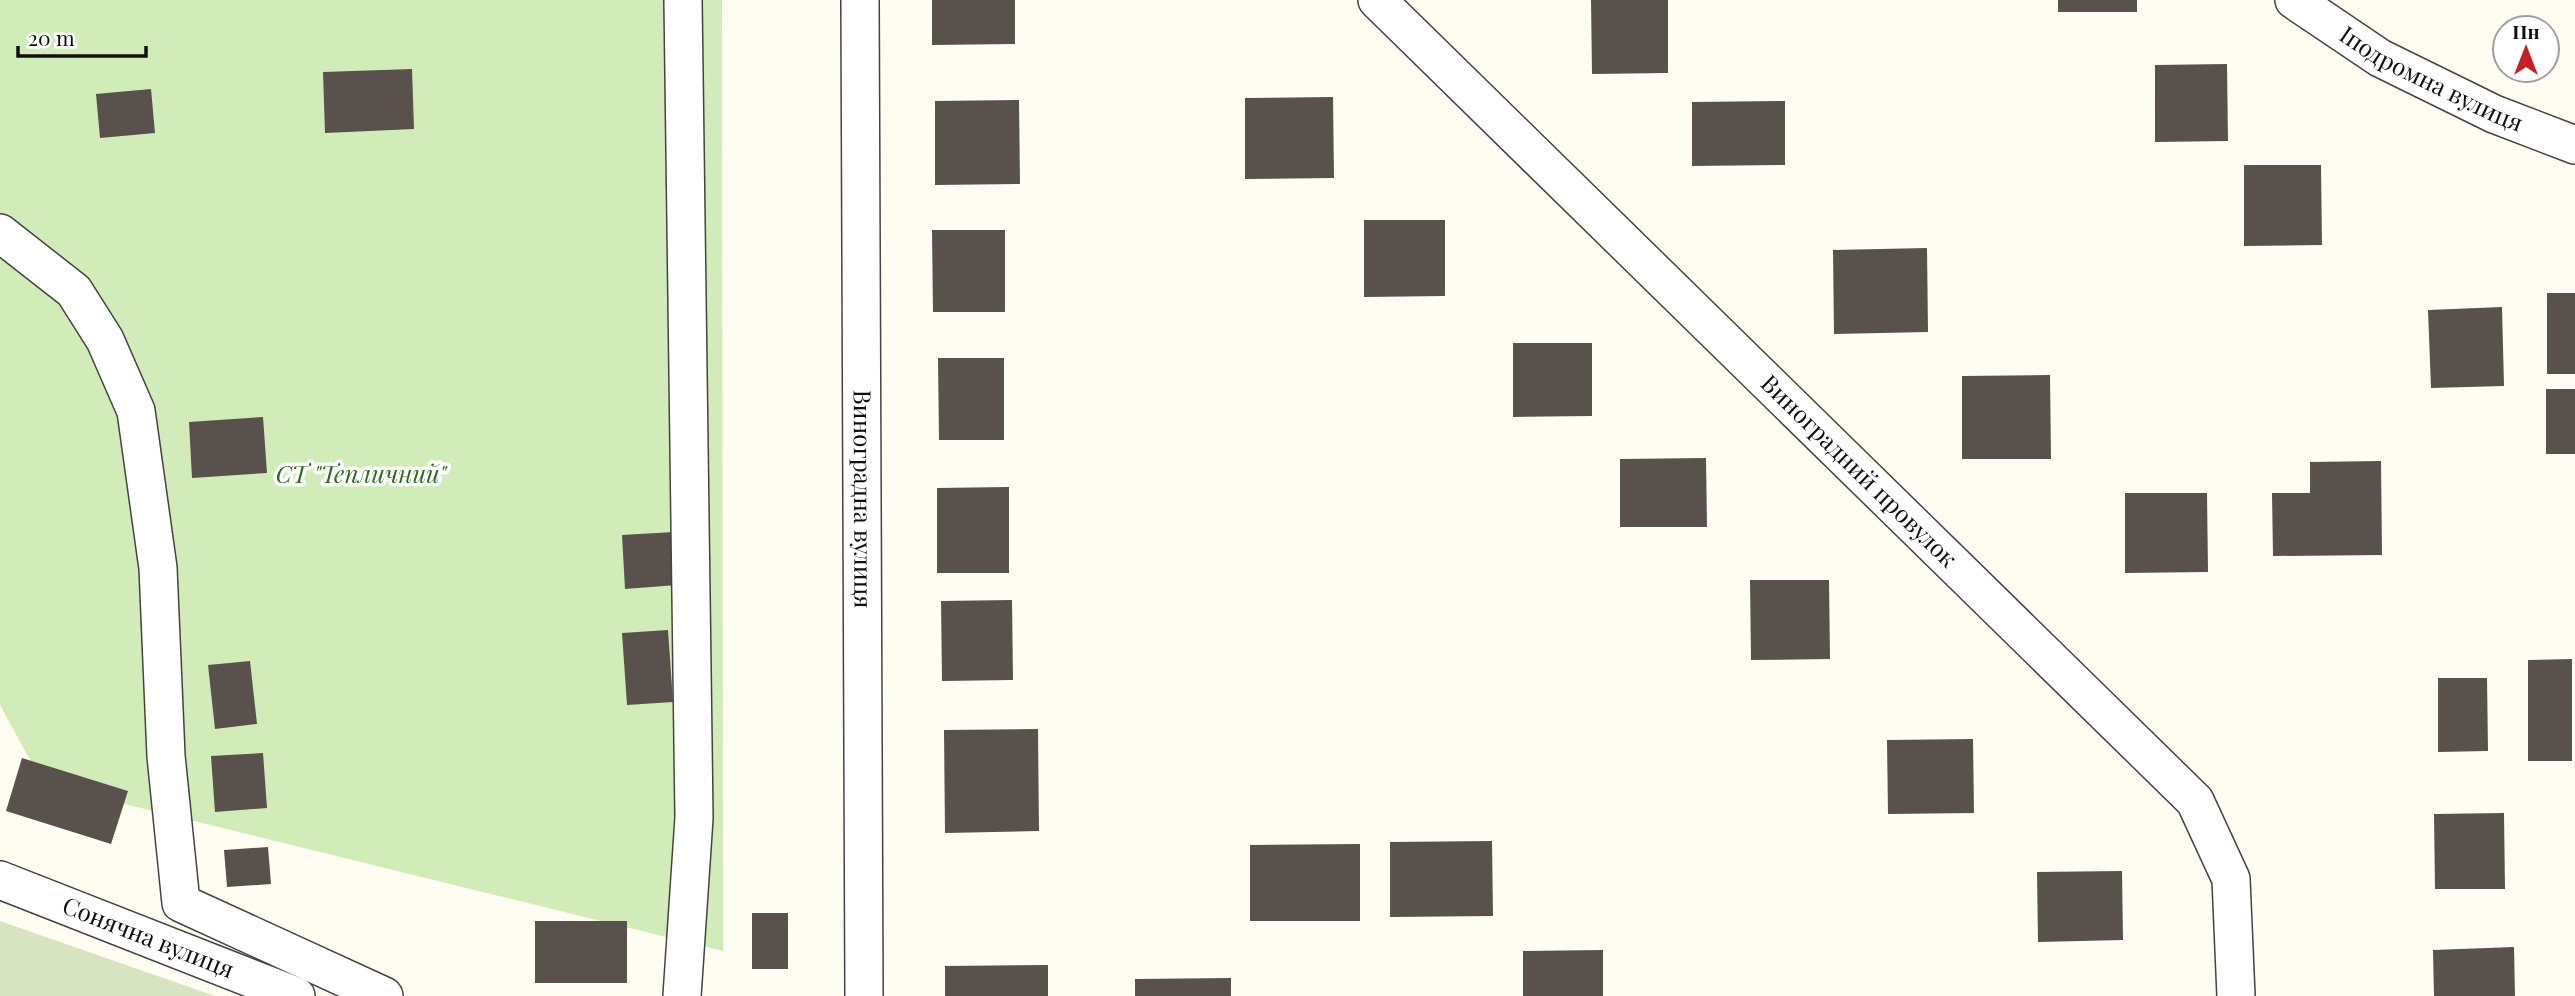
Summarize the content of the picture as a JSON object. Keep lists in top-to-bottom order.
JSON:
{
  "streets": {
    "street": [
      "Іподромна вулиця",
      "Виноградний провулок",
      "Виноградна вулиця",
      "Сонячна вулиця"
    ]
  },
  "parks": ["СТ \"Тепличний\""],
  "scale_bar": "20 m",
  "north": "top"
}
